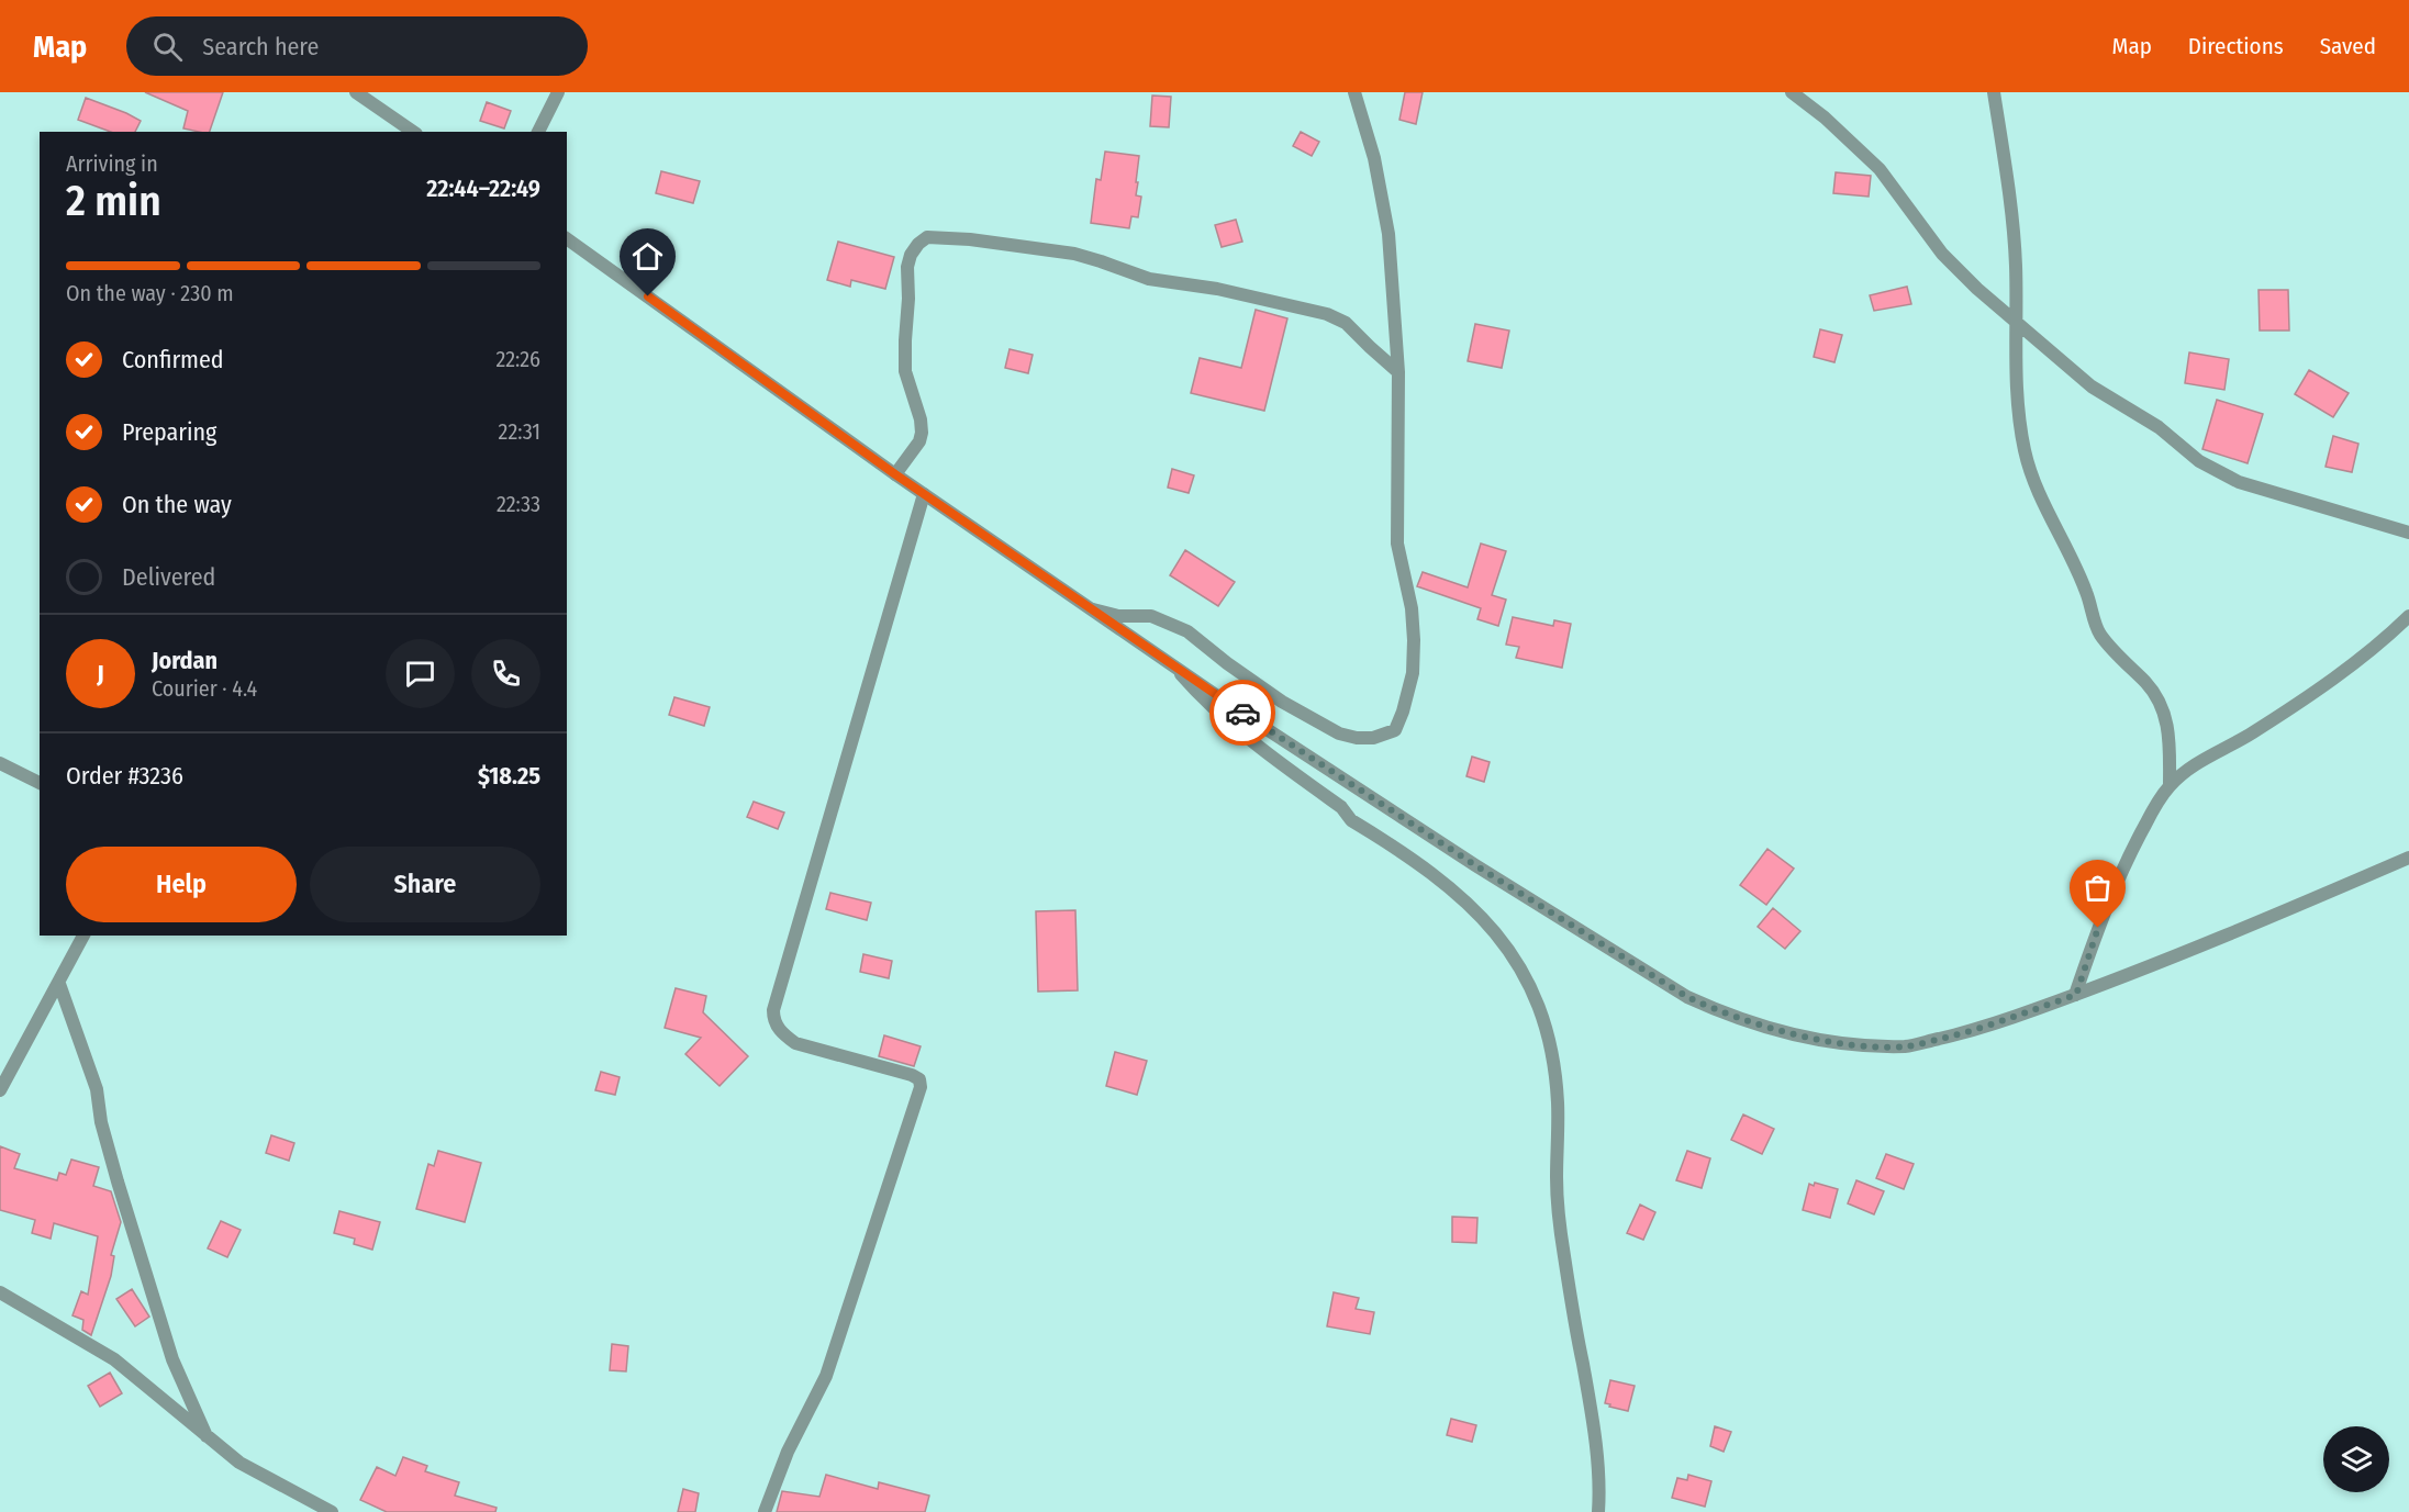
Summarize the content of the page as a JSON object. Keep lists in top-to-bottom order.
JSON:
{
  "page": {
    "header": "Map",
    "search": "Search here",
    "nav": ["Map", "Directions", "Saved"],
    "heading": ["2 min", "Arriving in", "22:44–22:49"],
    "panel": [
      "Jordan",
      "Courier · 4.4",
      "Order #3236",
      "$18.25"
    ],
    "bar": "On the way · 230 m",
    "list": [
      ["Confirmed", "22:26"],
      ["Preparing", "22:31"],
      ["On the way", "22:33"],
      "Delivered"
    ],
    "round": "J",
    "buttons": ["Help", "Share"]
  }
}
